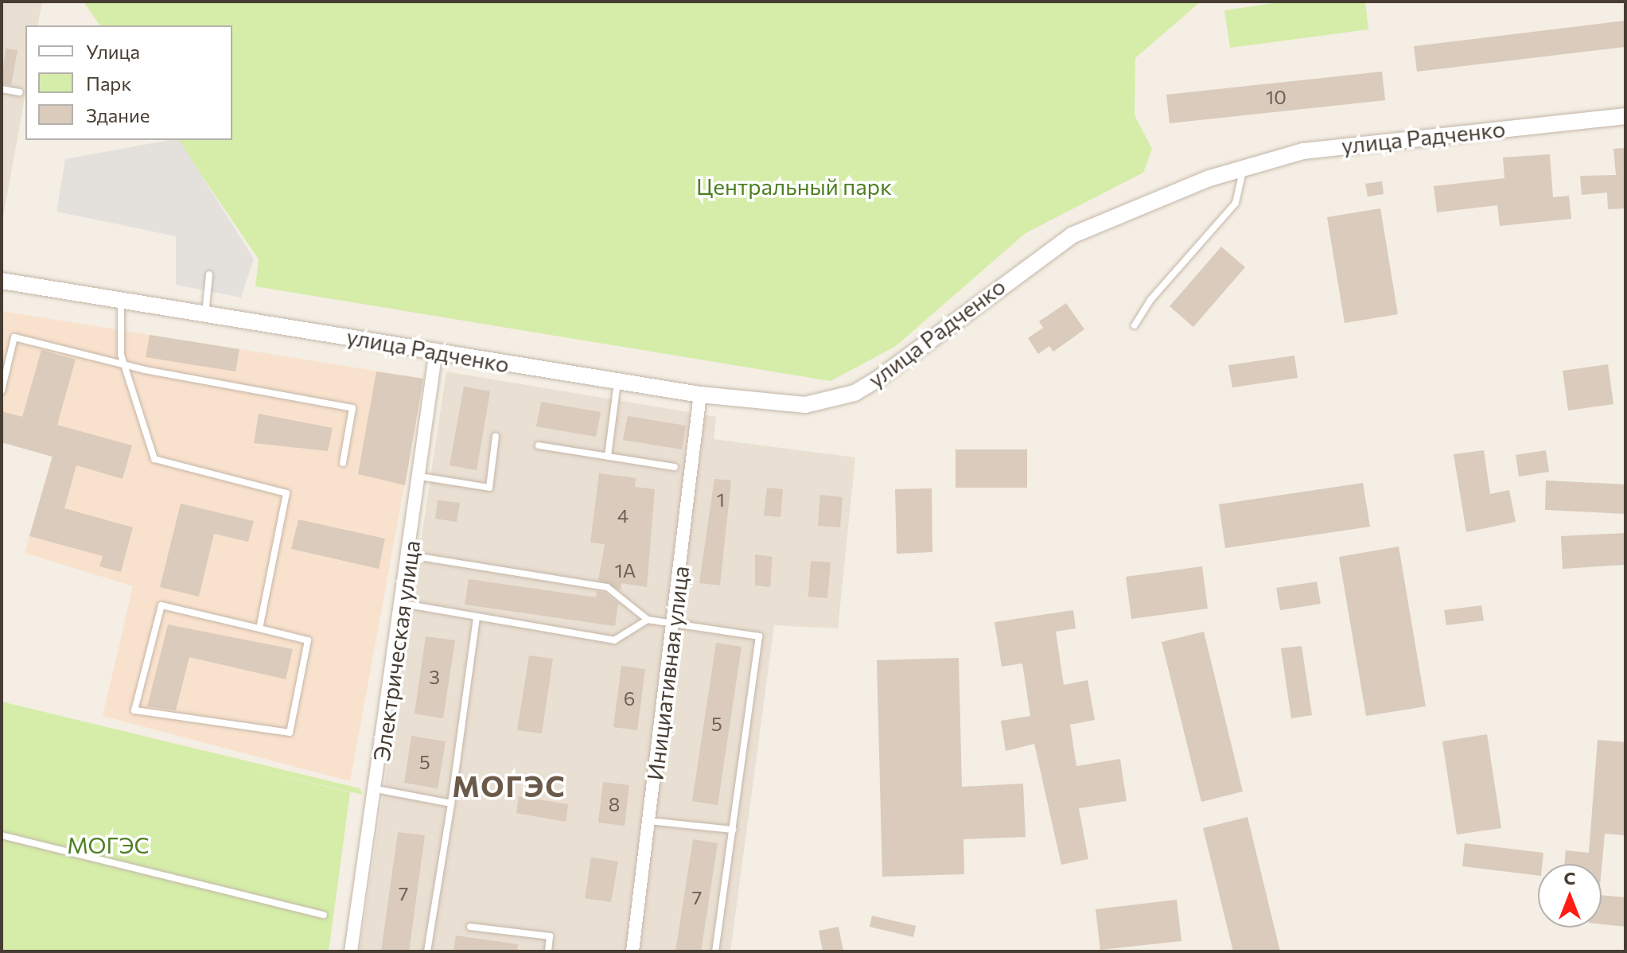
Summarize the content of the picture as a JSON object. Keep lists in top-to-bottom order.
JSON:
{
  "streets": {
    "street": ["улица Радченко", "Электрическая улица", "Инициативная улица"]
  },
  "crossings": [
    ["улица Радченко", "Электрическая улица"],
    ["улица Радченко", "Инициативная улица"]
  ],
  "districts": ["МОГЭС"],
  "parks": ["Центральный парк", "МОГЭС"],
  "house_numbers": [
    "10",
    "1",
    "4",
    "1А",
    "3",
    "6",
    "5",
    "5",
    "8",
    "7",
    "7"
  ],
  "legend": ["Улица", "Парк", "Здание"],
  "north": "top"
}
